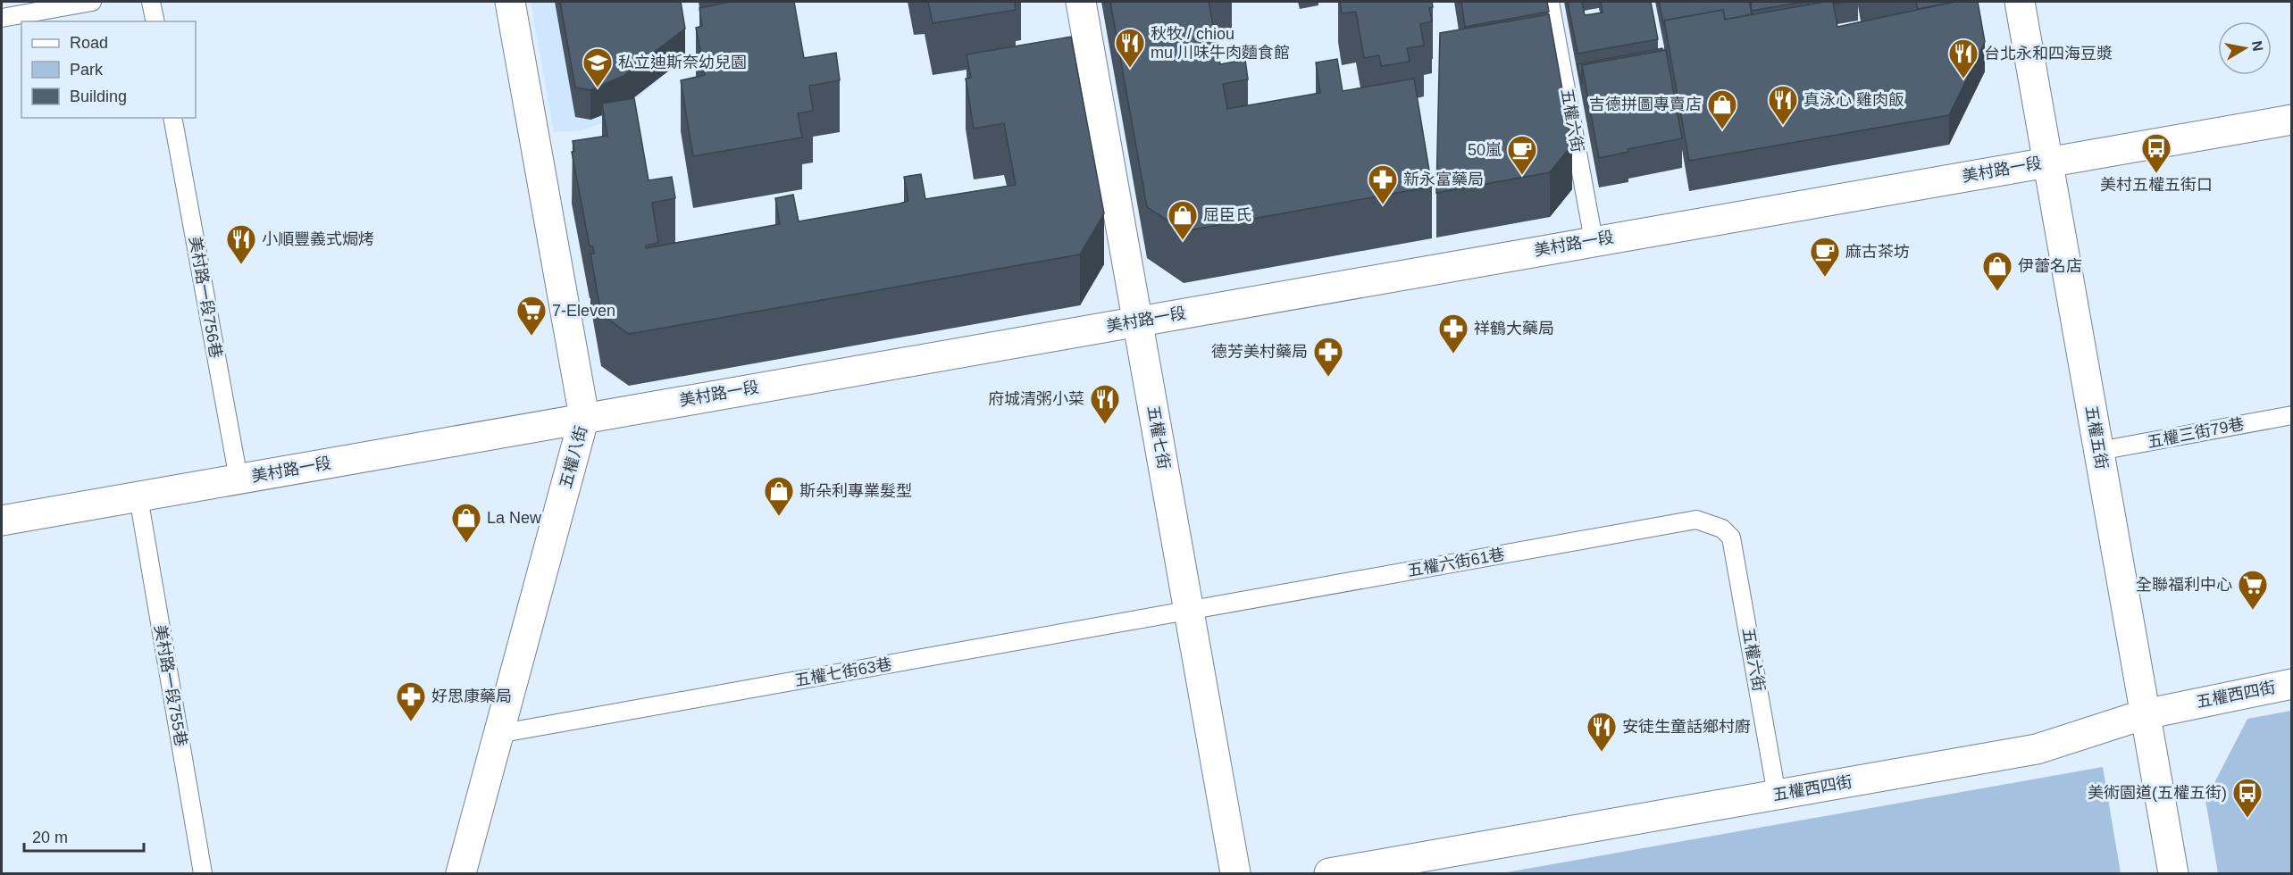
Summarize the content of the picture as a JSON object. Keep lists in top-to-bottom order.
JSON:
{
  "streets": {
    "street": [
      "美村路一段",
      "五權七街",
      "五權五街",
      "五權八街",
      "五權西四街"
    ],
    "lane": [
      "五權六街",
      "美村路一段756巷",
      "五權三街79巷",
      "五權六街61巷",
      "五權七街63巷",
      "美村路一段755巷"
    ]
  },
  "crossings": [
    ["五權六街", "美村路一段"],
    ["五權六街", "五權六街61巷"],
    ["五權六街", "五權西四街"],
    ["美村路一段", "美村路一段756巷"],
    ["美村路一段", "五權七街"],
    ["美村路一段", "五權五街"],
    ["美村路一段", "五權八街"],
    ["美村路一段", "美村路一段755巷"],
    ["五權三街79巷", "五權五街"],
    ["五權七街", "五權六街61巷"],
    ["五權七街", "五權七街63巷"],
    ["五權五街", "五權西四街"],
    ["五權八街", "五權七街63巷"],
    ["五權六街61巷", "五權七街63巷"]
  ],
  "places": {
    "restaurant": [
      "秋牧 / chiou mu 川味牛肉麵食館",
      "台北永和四海豆漿",
      "真泳心 雞肉飯",
      "小順豐義式焗烤",
      "府城清粥小菜",
      "安徒生童話鄉村廚"
    ],
    "school or university": ["私立迪斯奈幼兒園"],
    "shop": [
      "吉德拼圖專賣店",
      "屈臣氏",
      "伊蕾名店",
      "斯朵利專業髮型",
      "La New"
    ],
    "bus stop": ["美村五權五街口", "美術園道(五權五街)"],
    "cafe": ["50嵐", "麻古茶坊"],
    "pharmacy": [
      "新永富藥局",
      "祥鶴大藥局",
      "德芳美村藥局",
      "好思康藥局"
    ],
    "supermarket": ["7-Eleven", "全聯福利中心"]
  },
  "legend": ["Road", "Park", "Building"],
  "scale_bar": "20 m",
  "north": "right"
}
